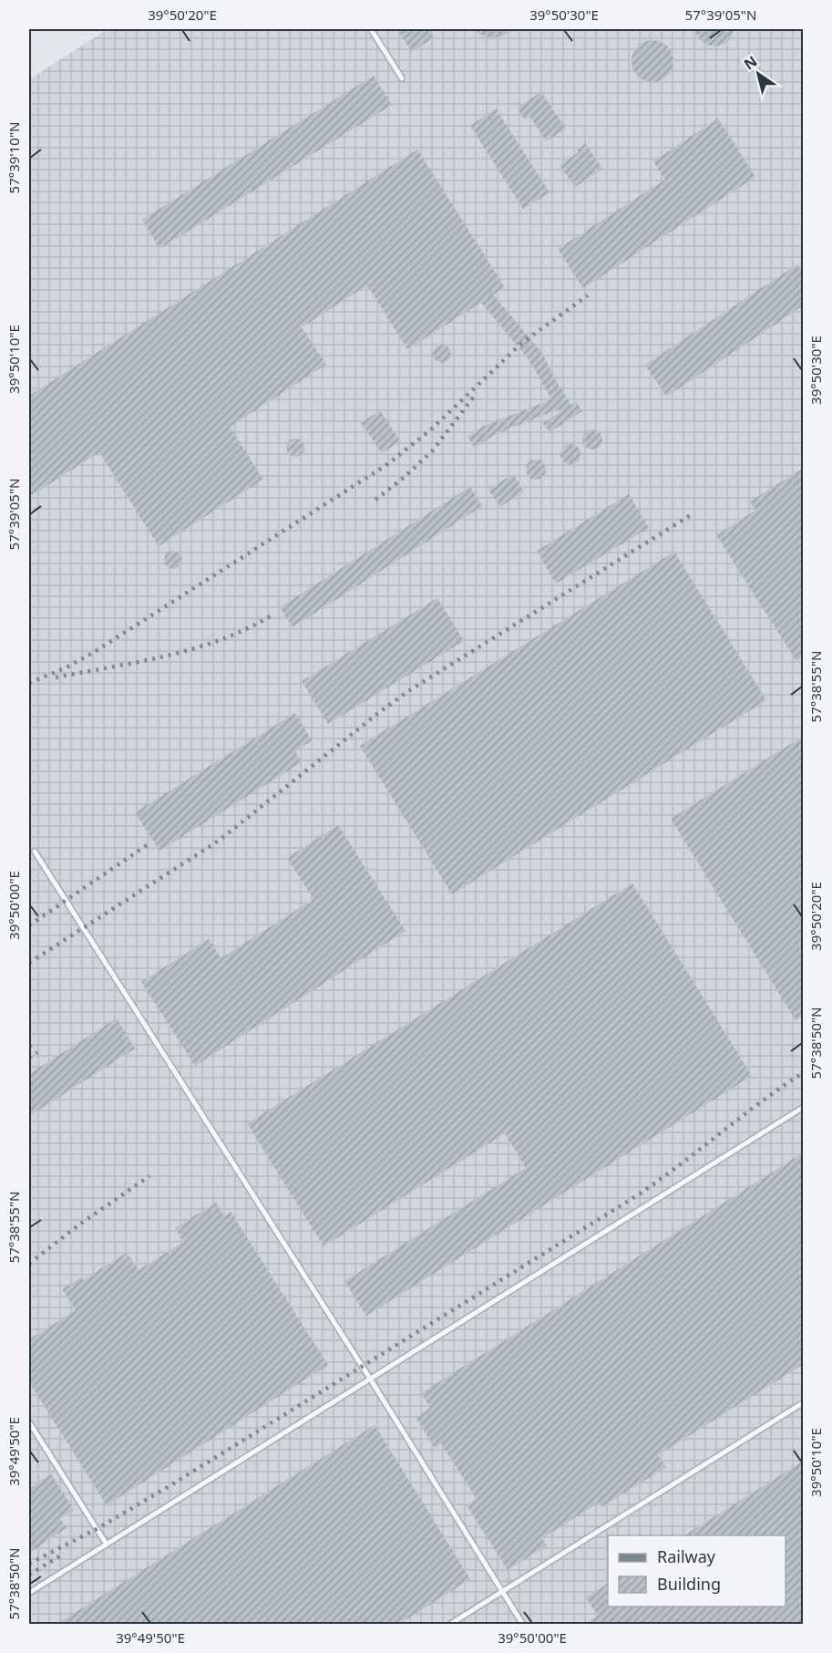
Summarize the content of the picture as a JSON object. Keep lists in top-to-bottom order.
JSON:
{
  "legend": ["Railway", "Building"],
  "north": "top left",
  "coordinates": [
    "39°50'20\"E",
    "39°50'30\"E",
    "57°39'05\"N",
    "57°39'10\"N",
    "39°50'10\"E",
    "57°38'55\"N",
    "39°50'00\"E",
    "57°38'50\"N",
    "39°49'50\"E"
  ]
}
